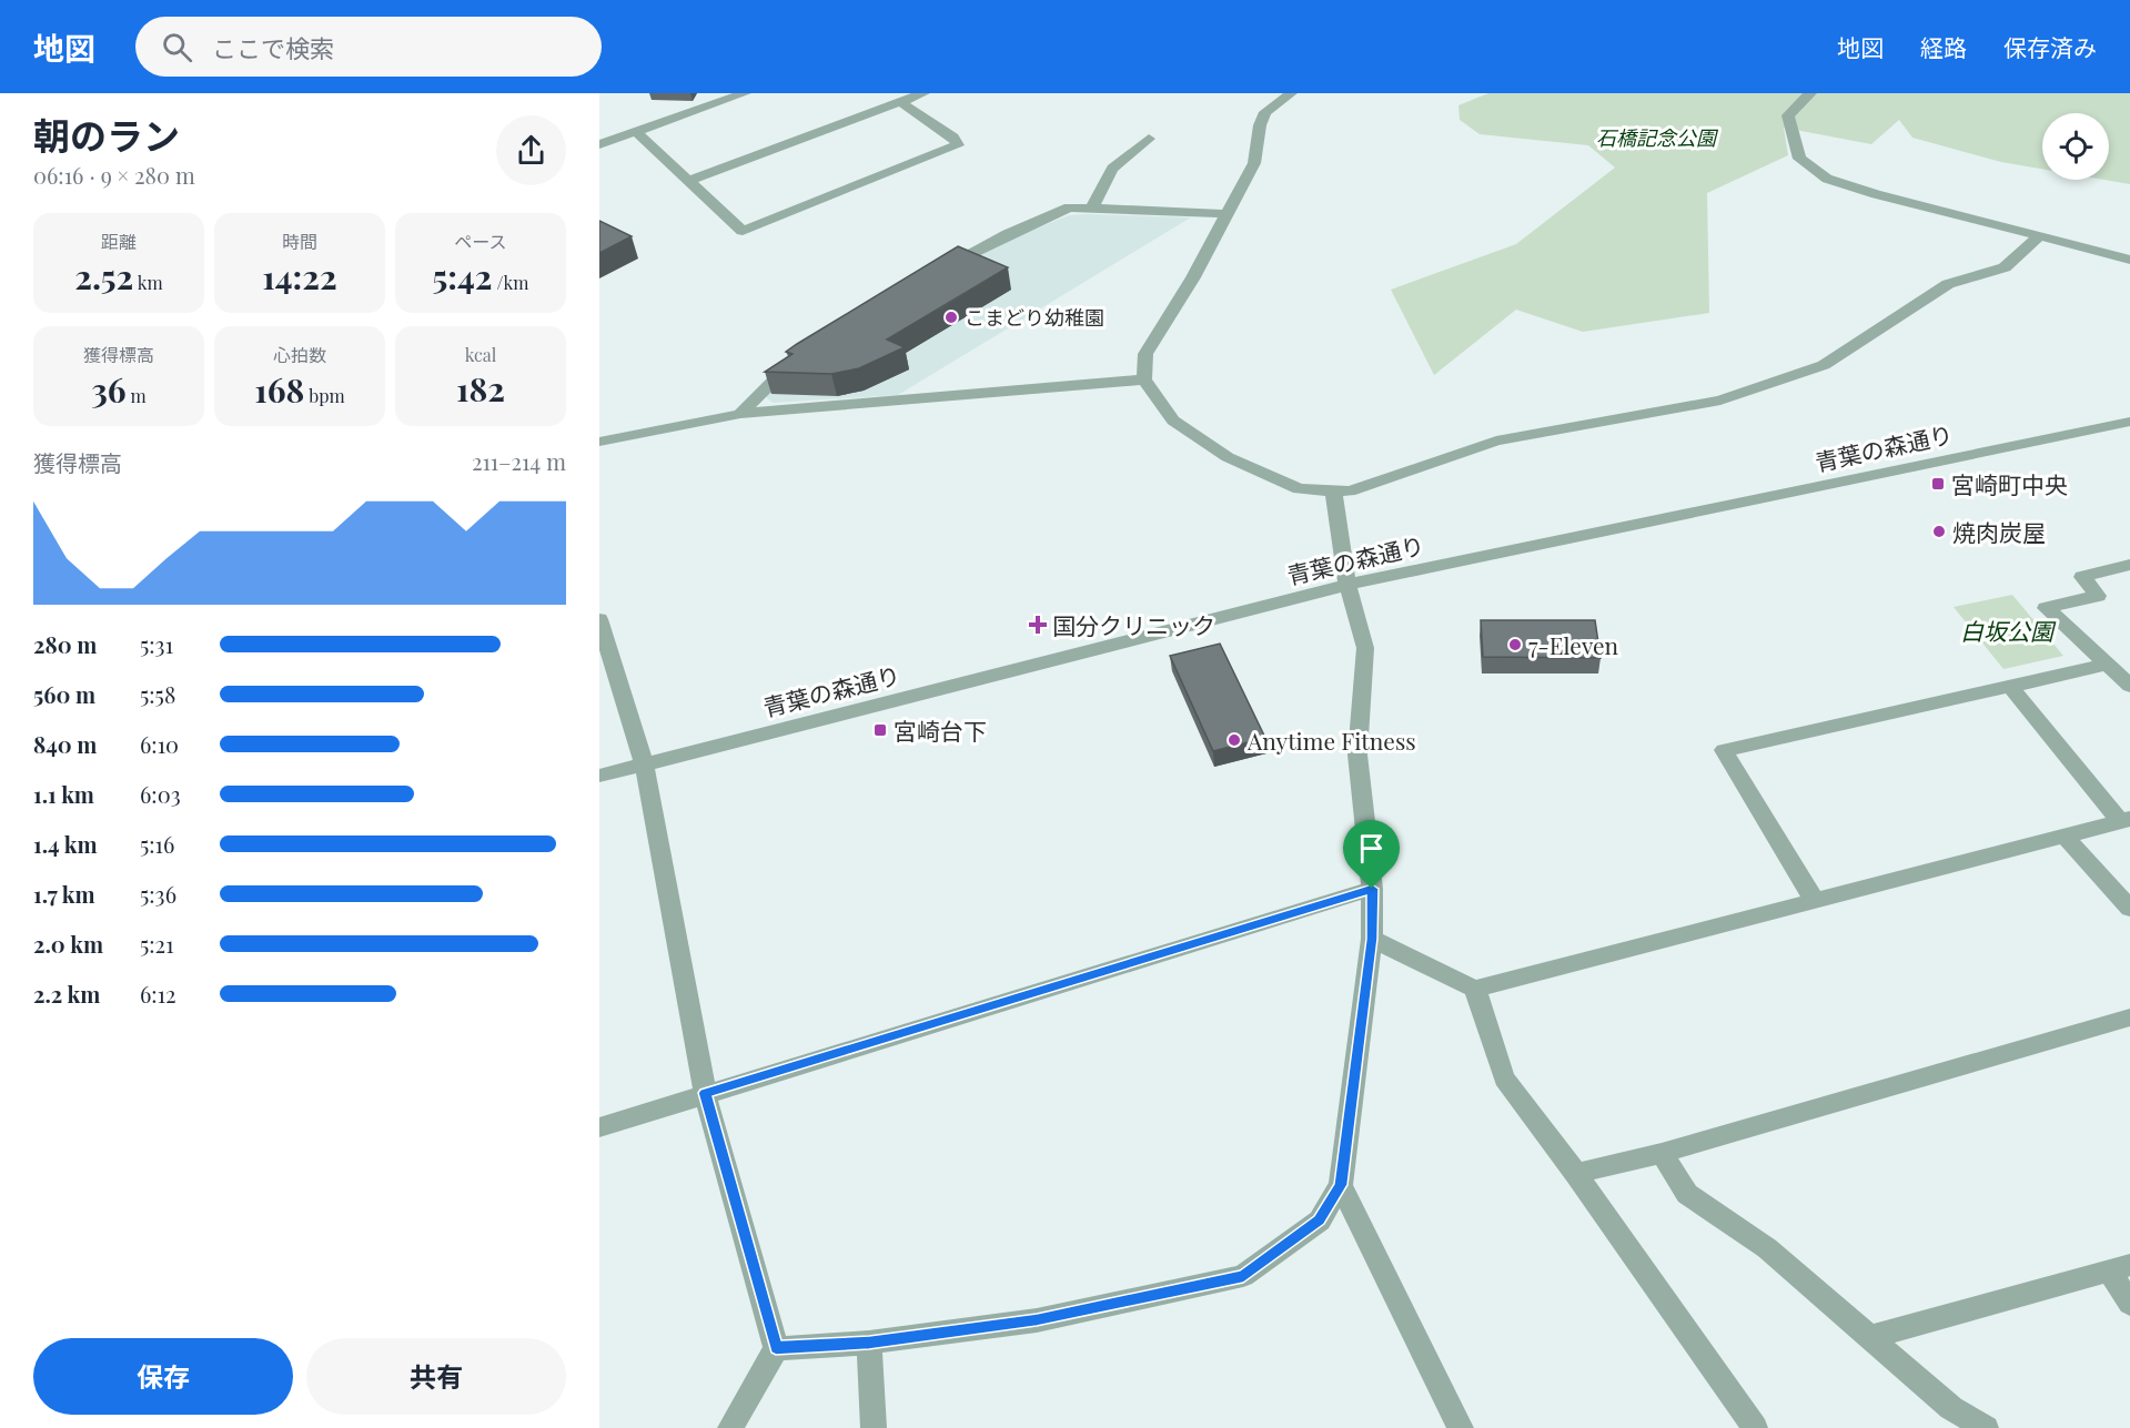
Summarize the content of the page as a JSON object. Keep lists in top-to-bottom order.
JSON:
{
  "streets": {
    "street": ["青葉の森通り"]
  },
  "parks": ["石橋記念公園", "白坂公園"],
  "places": {
    "other": [
      "こまどり幼稚園",
      "焼肉炭屋",
      "7-Eleven",
      "Anytime Fitness"
    ],
    "transit": ["宮崎町中央", "宮崎台下"],
    "health": ["国分クリニック"]
  },
  "page": {
    "header": "地図",
    "search": "ここで検索",
    "nav": ["地図", "経路", "保存済み"],
    "heading": ["朝のラン", "06:16 · 9 × 280 m"],
    "stats": [
      ["距離", "2.52 km"],
      ["時間", "14:22"],
      ["ペース", "5:42 /km"],
      ["獲得標高", "36 m"],
      ["心拍数", "168 bpm"],
      ["kcal", "182"]
    ],
    "chart": ["獲得標高", "211–214 m"],
    "list": [
      {
        "name": "280 m",
        "note": "5:31"
      },
      {
        "name": "560 m",
        "note": "5:58"
      },
      {
        "name": "840 m",
        "note": "6:10"
      },
      {
        "name": "1.1 km",
        "note": "6:03"
      },
      {
        "name": "1.4 km",
        "note": "5:16"
      },
      {
        "name": "1.7 km",
        "note": "5:36"
      },
      {
        "name": "2.0 km",
        "note": "5:21"
      },
      {
        "name": "2.2 km",
        "note": "6:12"
      }
    ],
    "buttons": ["保存", "共有"]
  }
}
